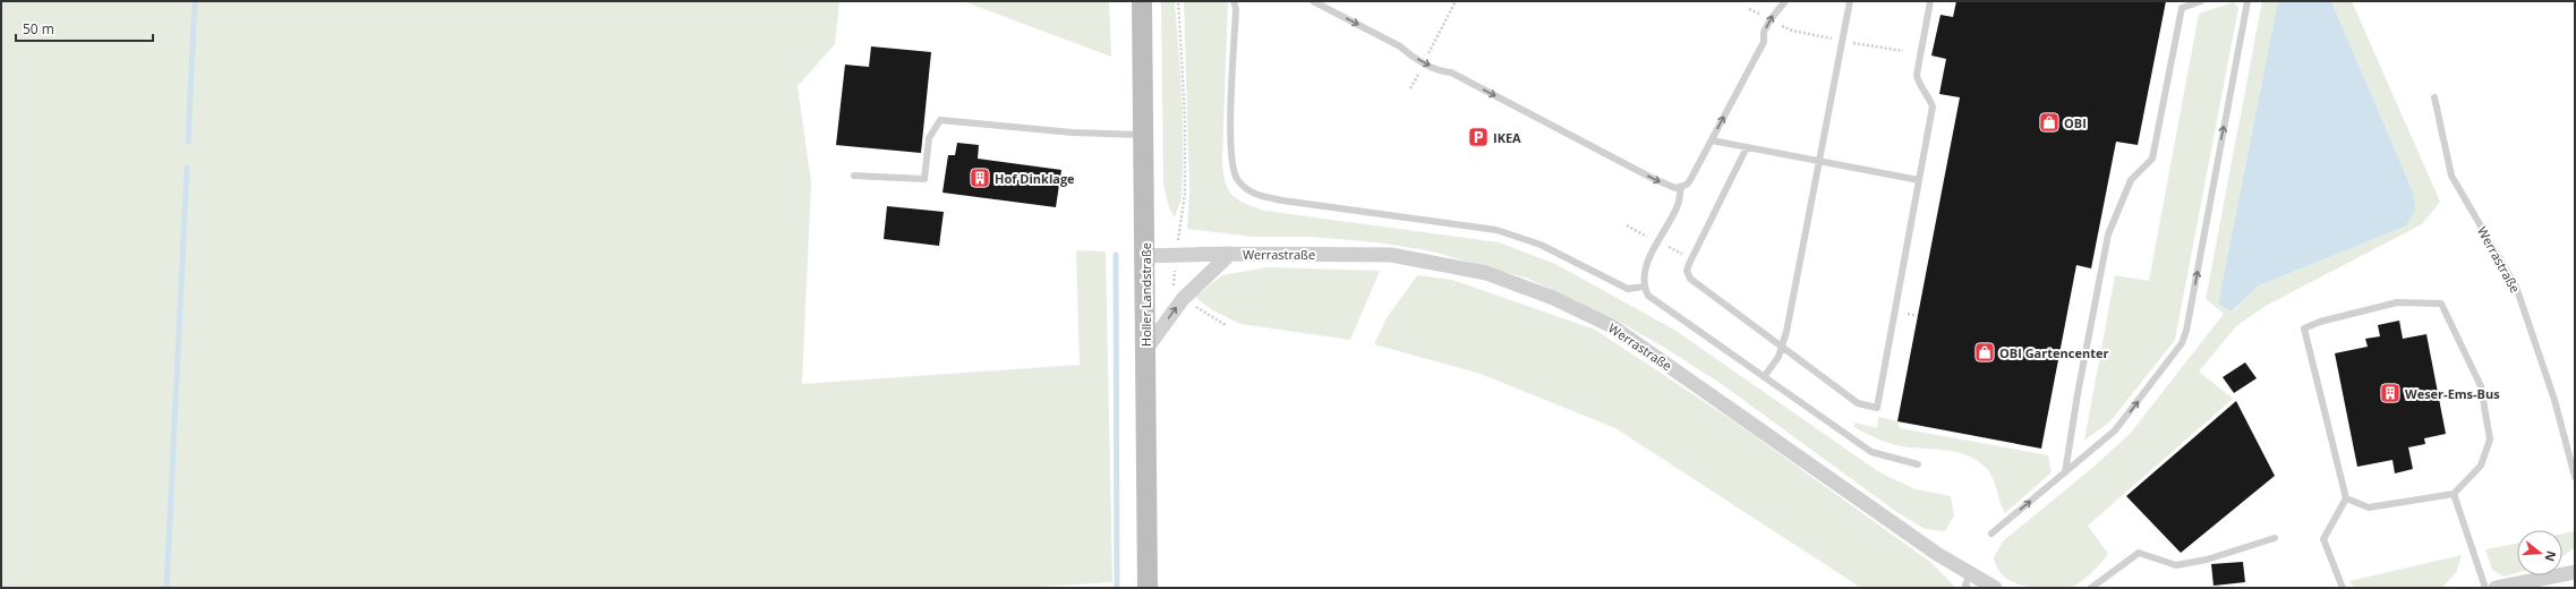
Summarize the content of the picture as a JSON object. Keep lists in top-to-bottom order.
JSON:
{
  "streets": {
    "main road": ["Holler Landstraße"],
    "street": ["Werrastraße"]
  },
  "crossings": [
    ["Werrastraße", "Holler Landstraße"]
  ],
  "places": {
    "shop": ["OBI", "OBI Gartencenter"],
    "parking": ["IKEA"],
    "building": ["Hof Dinklage", "Weser-Ems-Bus"]
  },
  "scale_bar": "50 m",
  "north": "right"
}
